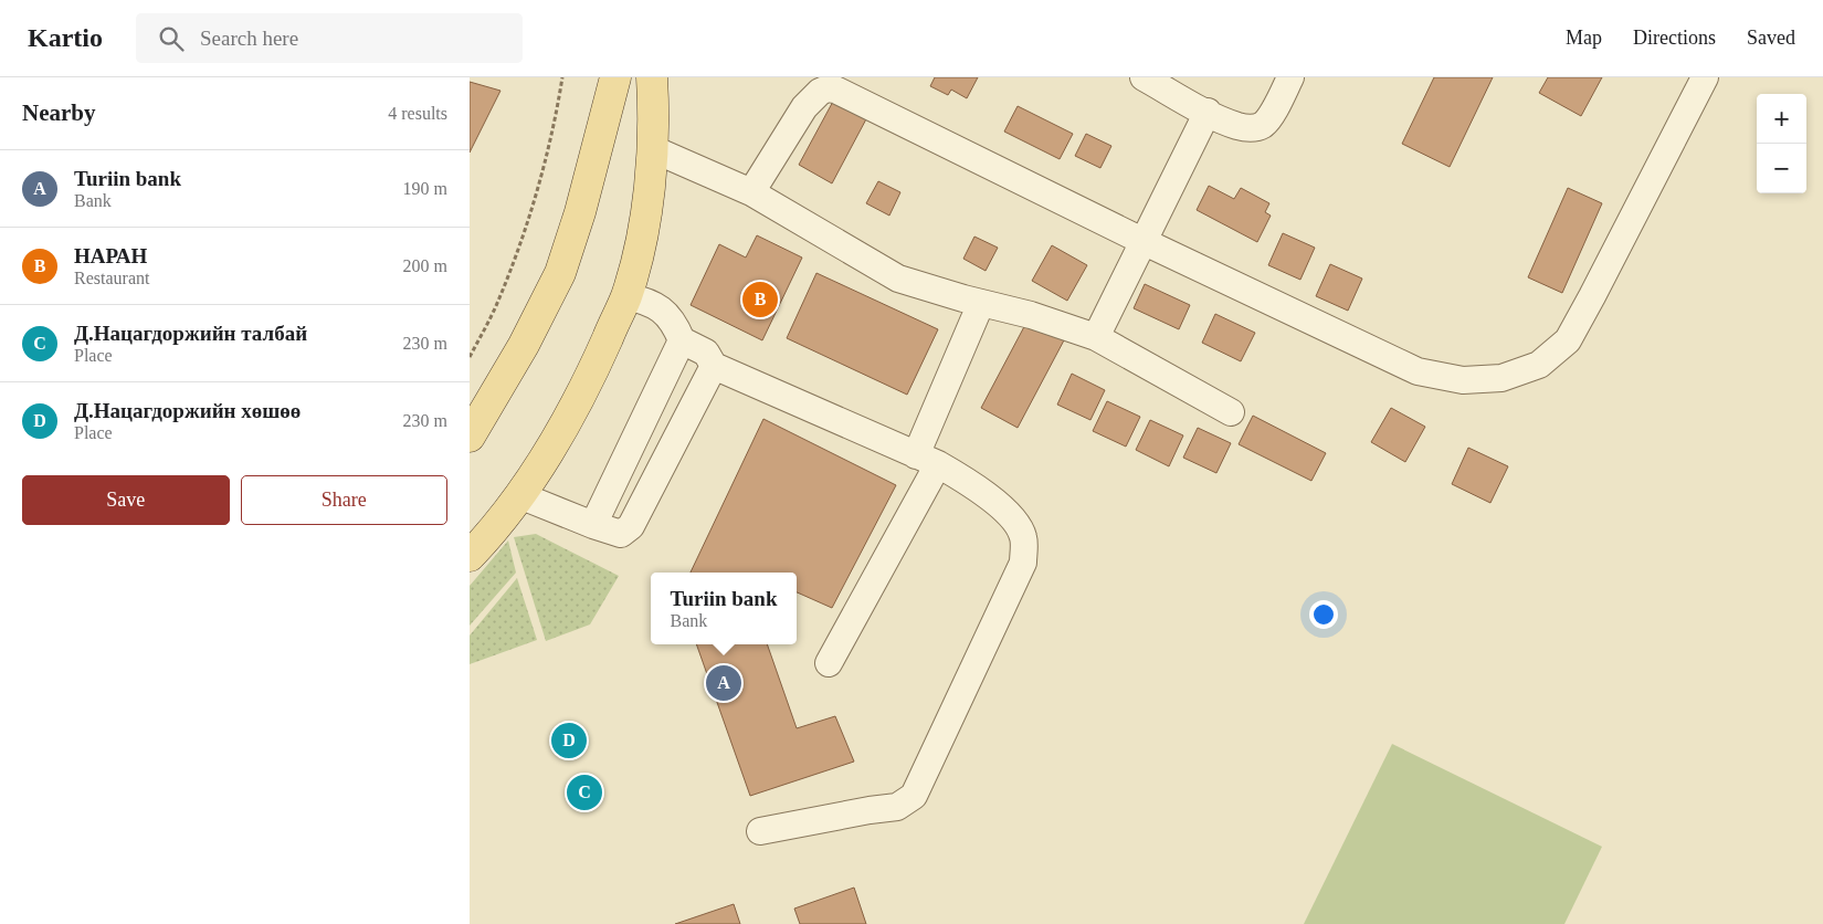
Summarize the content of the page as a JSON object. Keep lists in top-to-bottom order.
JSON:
{
  "page": {
    "header": "Kartio",
    "search": "Search here",
    "nav": ["Map", "Directions", "Saved"],
    "heading": ["Nearby", "4 results"],
    "map_buttons": ["+", "−"],
    "list": [
      {
        "mark": "A",
        "name": "Turiin bank",
        "note": "Bank",
        "value": "190 m"
      },
      {
        "mark": "B",
        "name": "НАРАН",
        "note": "Restaurant",
        "value": "200 m"
      },
      {
        "mark": "C",
        "name": "Д.Нацагдоржийн талбай",
        "note": "Place",
        "value": "230 m"
      },
      {
        "mark": "D",
        "name": "Д.Нацагдоржийн хөшөө",
        "note": "Place",
        "value": "230 m"
      }
    ],
    "pins": [
      "B",
      "A",
      "D",
      "C"
    ],
    "buttons": ["Save", "Share"],
    "popup": ["Turiin bank", "Bank"]
  }
}
